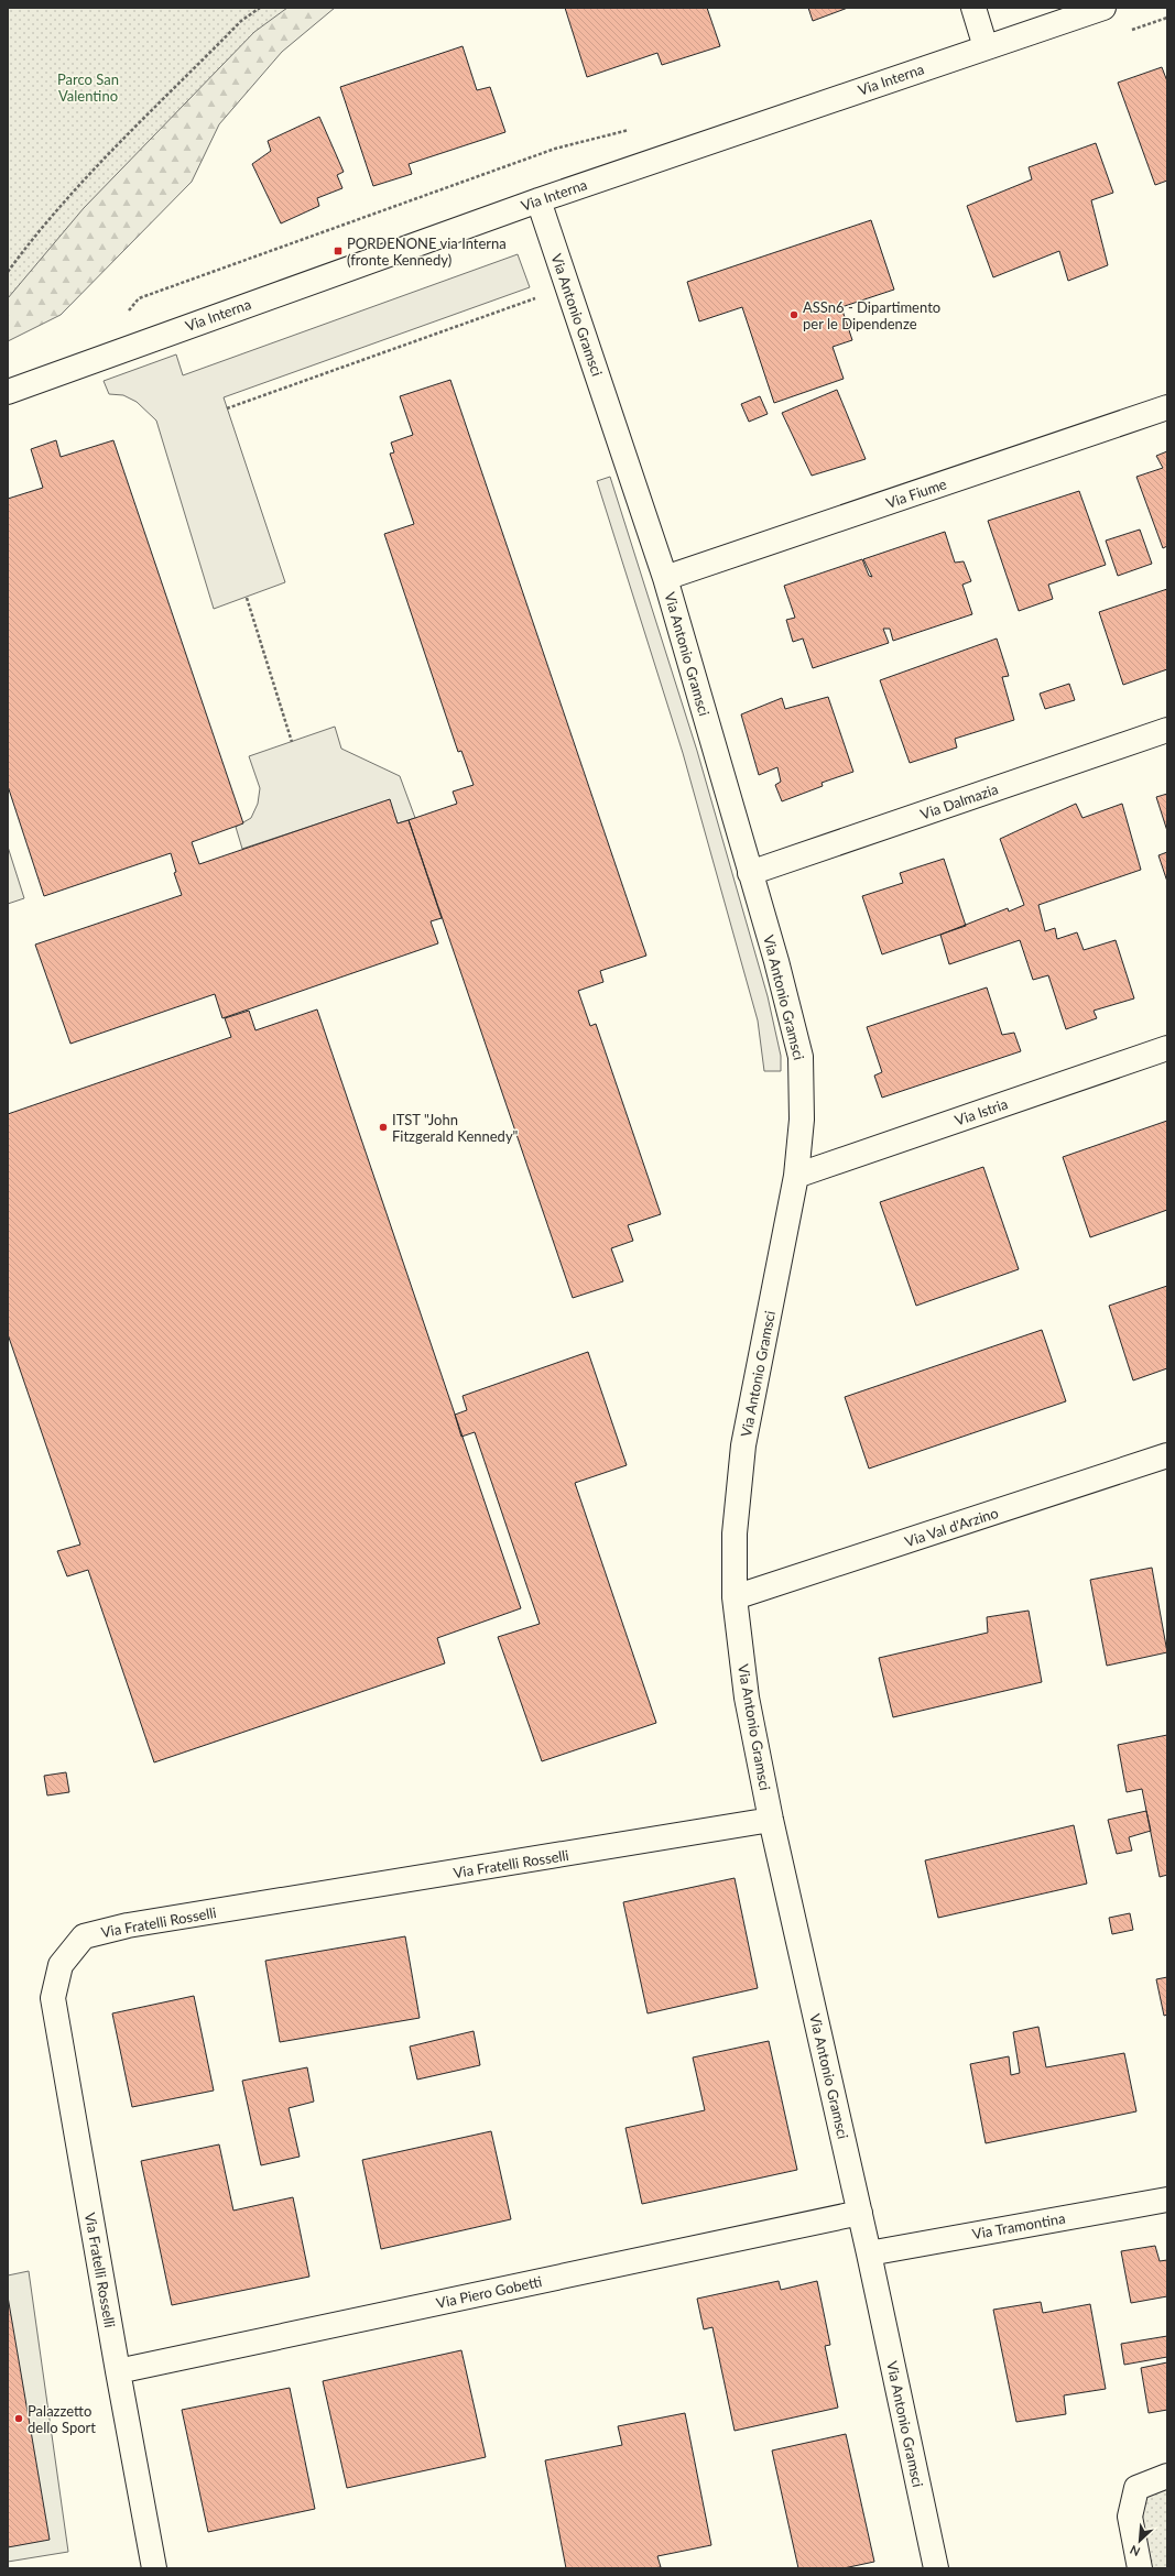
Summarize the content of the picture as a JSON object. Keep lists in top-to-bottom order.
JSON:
{
  "streets": {
    "street": [
      "Via Interna",
      "Via Antonio Gramsci",
      "Via Fiume",
      "Via Dalmazia",
      "Via Istria",
      "Via Val d'Arzino",
      "Via Fratelli Rosselli",
      "Via Tramontina",
      "Via Piero Gobetti"
    ]
  },
  "crossings": [
    ["Via Interna", "Via Antonio Gramsci"],
    ["Via Antonio Gramsci", "Via Fiume"],
    ["Via Antonio Gramsci", "Via Dalmazia"],
    ["Via Antonio Gramsci", "Via Istria"],
    ["Via Antonio Gramsci", "Via Val d'Arzino"],
    ["Via Antonio Gramsci", "Via Fratelli Rosselli"],
    ["Via Antonio Gramsci", "Via Tramontina"],
    ["Via Antonio Gramsci", "Via Piero Gobetti"],
    ["Via Fratelli Rosselli", "Via Piero Gobetti"]
  ],
  "parks": ["Parco San Valentino"],
  "places": {
    "transit": ["PORDENONE via Interna (fronte Kennedy)"],
    "other": ["ASSn6 - Dipartimento per le Dipendenze", "ITST \"John Fitzgerald Kennedy\"", "Palazzetto dello Sport"]
  },
  "north": "bottom left"
}
